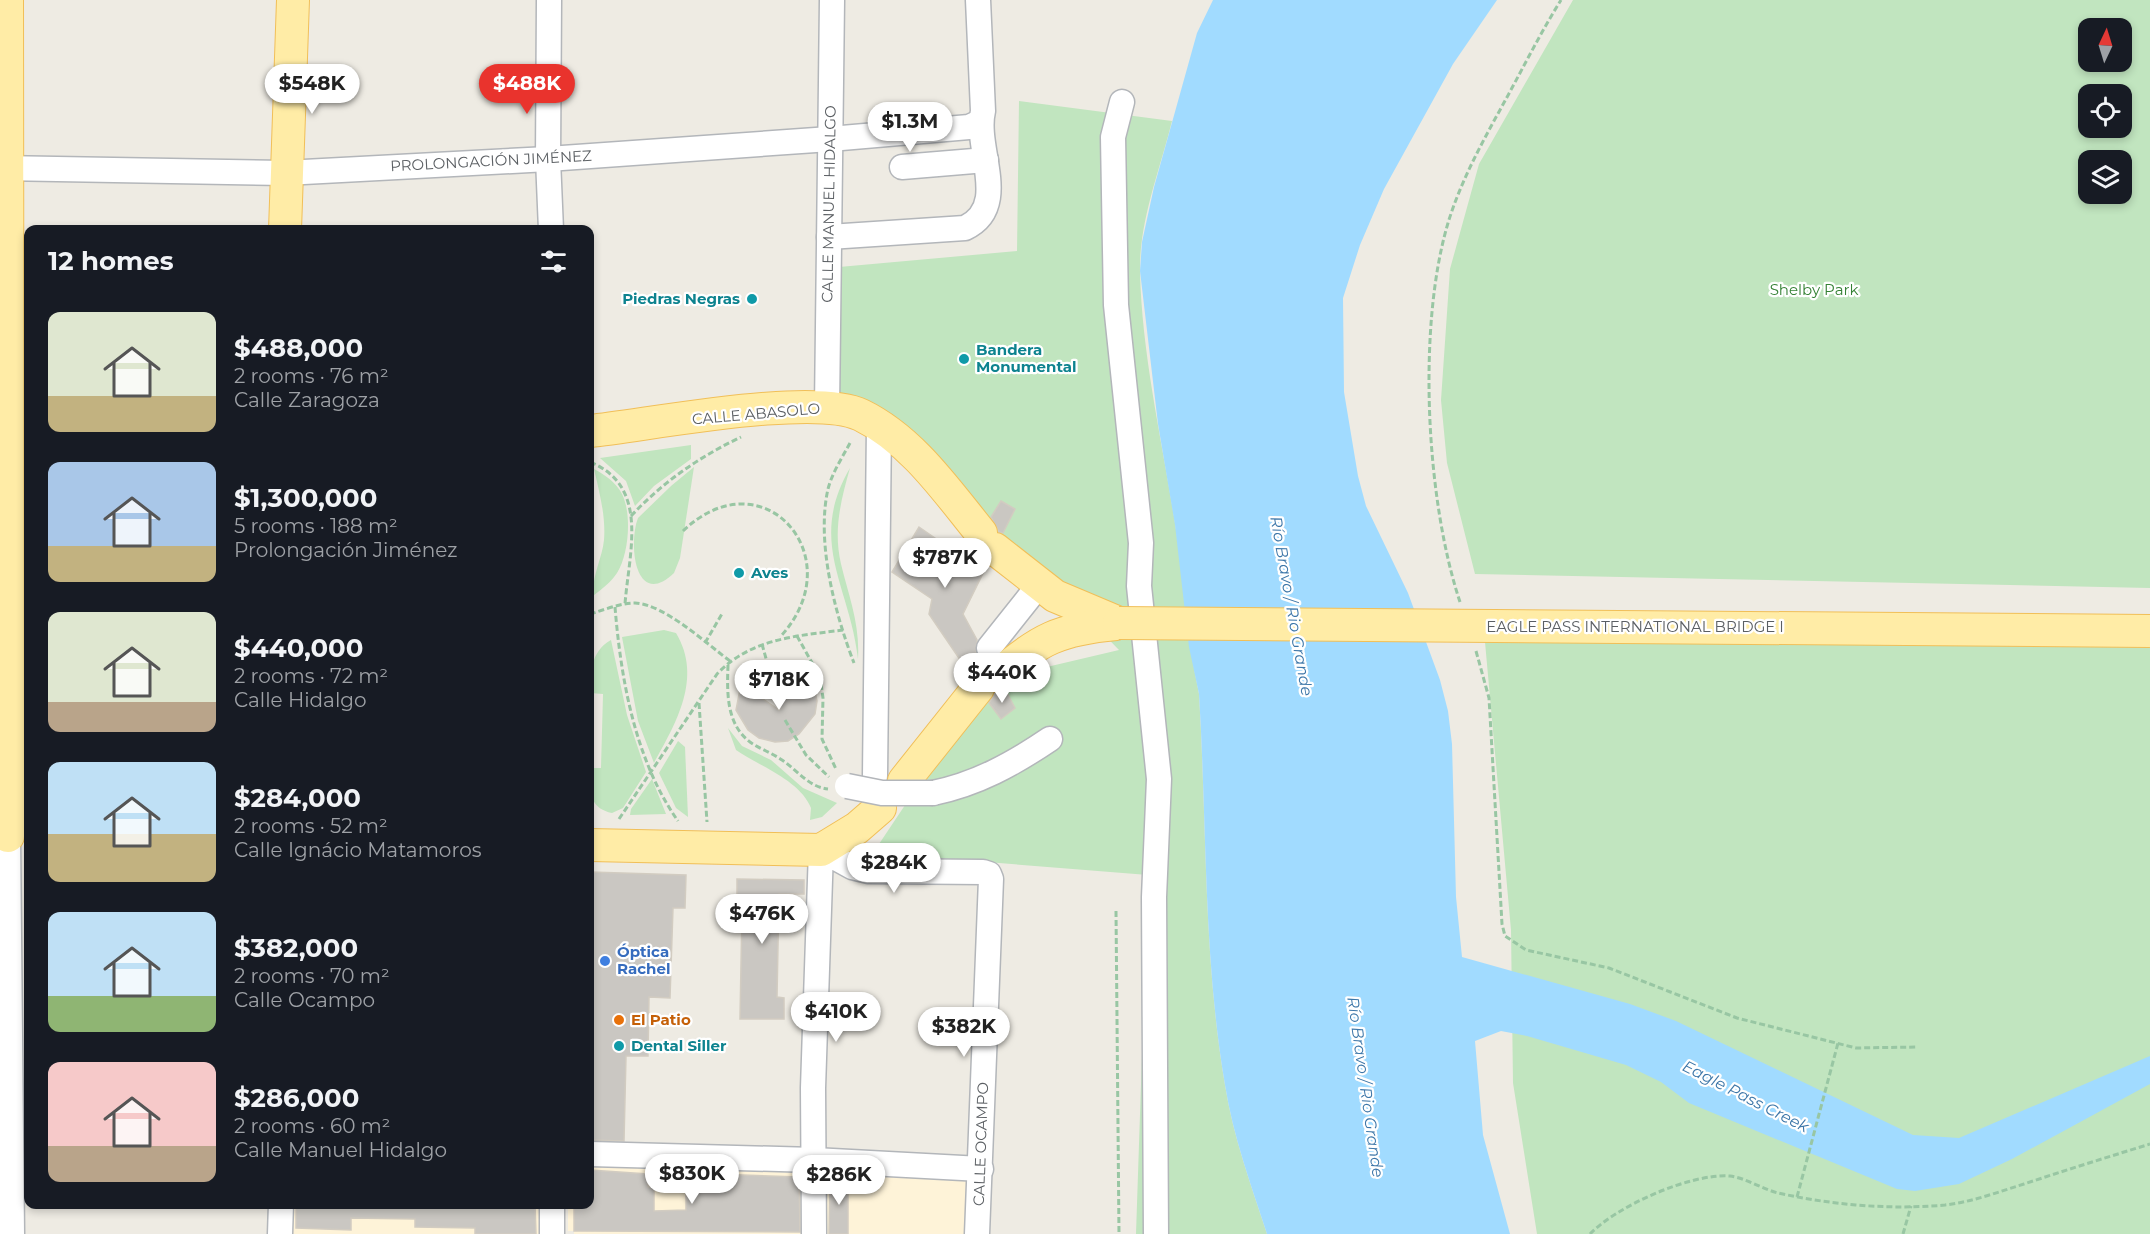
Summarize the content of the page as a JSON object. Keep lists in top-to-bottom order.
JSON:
{
  "streets": {
    "main road": ["CALLE ABASOLO", "EAGLE PASS INTERNATIONAL BRIDGE I"],
    "street": ["PROLONGACIÓN JIMÉNEZ", "CALLE MANUEL HIDALGO", "CALLE OCAMPO"]
  },
  "crossings": [
    ["PROLONGACIÓN JIMÉNEZ", "CALLE MANUEL HIDALGO"],
    ["CALLE MANUEL HIDALGO", "CALLE ABASOLO"],
    ["CALLE ABASOLO", "EAGLE PASS INTERNATIONAL BRIDGE I"]
  ],
  "water": ["Río Bravo / Rio Grande", "Eagle Pass Creek"],
  "parks": ["Shelby Park"],
  "places": [
    "Piedras Negras",
    "Bandera Monumental",
    "Aves",
    "Óptica Rachel",
    "El Patio",
    "Dental Siller"
  ],
  "north": "top",
  "page": {
    "price": [
      "$548K",
      "$488K",
      "$1.3M",
      "$787K",
      "$440K",
      "$718K",
      "$284K",
      "$476K",
      "$410K",
      "$382K",
      "$830K",
      "$286K"
    ],
    "heading": "12 homes",
    "list": [
      {
        "name": "$488,000",
        "note": "2 rooms · 76 m² · Calle Zaragoza"
      },
      {
        "name": "$1,300,000",
        "note": "5 rooms · 188 m² · Prolongación Jiménez"
      },
      {
        "name": "$440,000",
        "note": "2 rooms · 72 m² · Calle Hidalgo"
      },
      {
        "name": "$284,000",
        "note": "2 rooms · 52 m² · Calle Ignácio Matamoros"
      },
      {
        "name": "$382,000",
        "note": "2 rooms · 70 m² · Calle Ocampo"
      },
      {
        "name": "$286,000",
        "note": "2 rooms · 60 m² · Calle Manuel Hidalgo"
      }
    ]
  }
}
